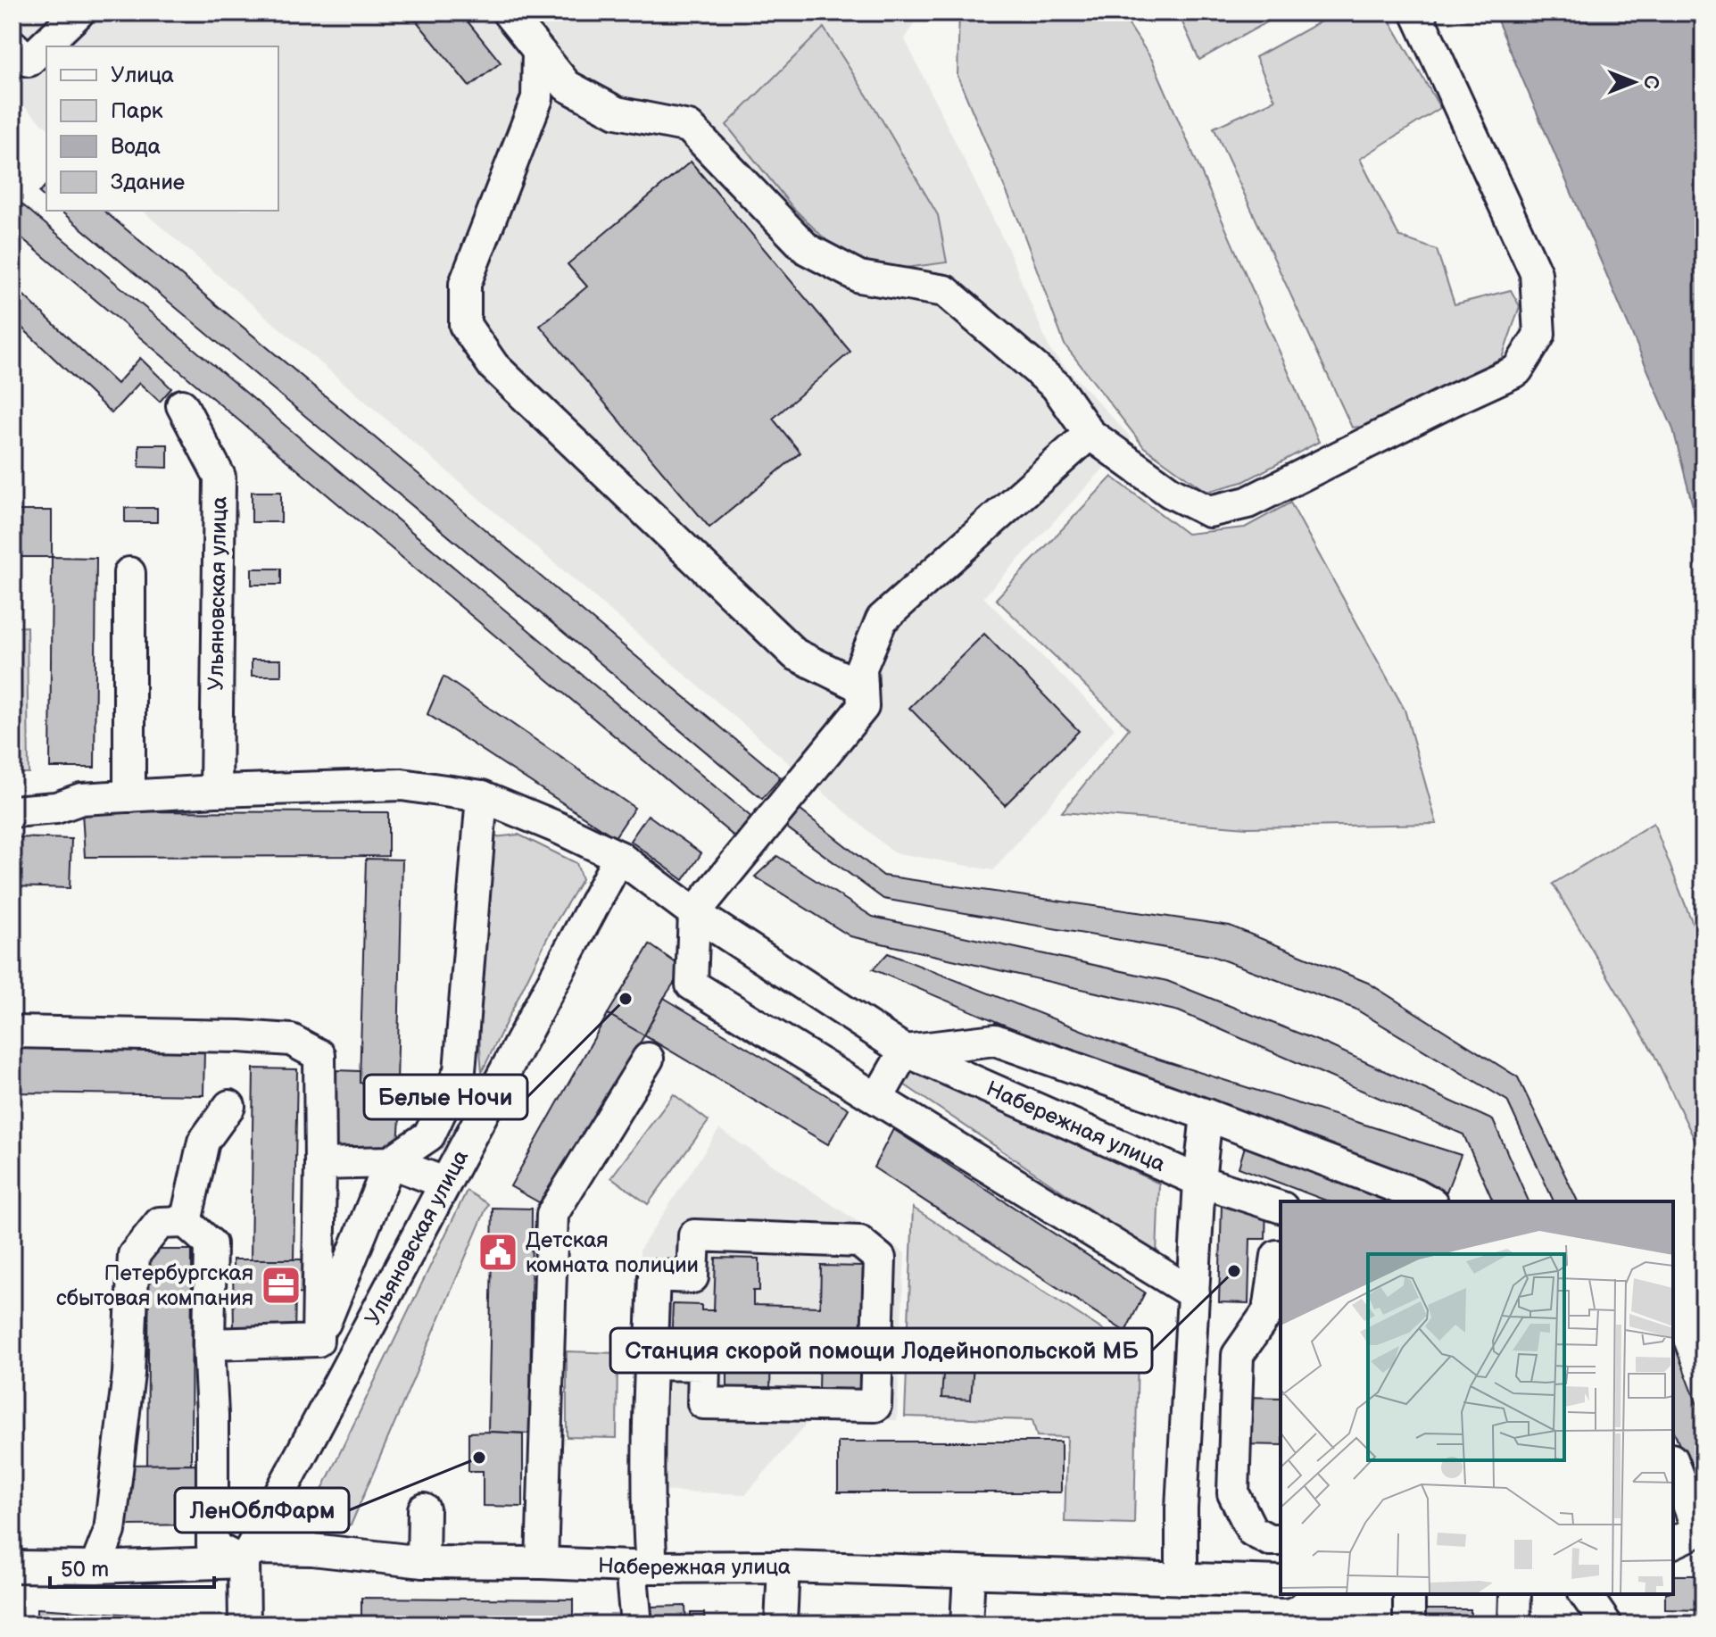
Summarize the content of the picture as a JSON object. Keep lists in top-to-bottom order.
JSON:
{
  "streets": {
    "street": ["Ульяновская улица", "Набережная улица"]
  },
  "crossings": [
    ["Ульяновская улица", "Набережная улица"]
  ],
  "places": {
    "other": ["Белые Ночи", "Станция скорой помощи Лодейнопольской МБ", "ЛенОблФарм"],
    "public building": ["Детская комната полиции"],
    "office": ["Петербургская сбытовая компания"]
  },
  "legend": [
    "Улица",
    "Парк",
    "Вода",
    "Здание"
  ],
  "scale_bar": "50 m",
  "north": "right"
}
